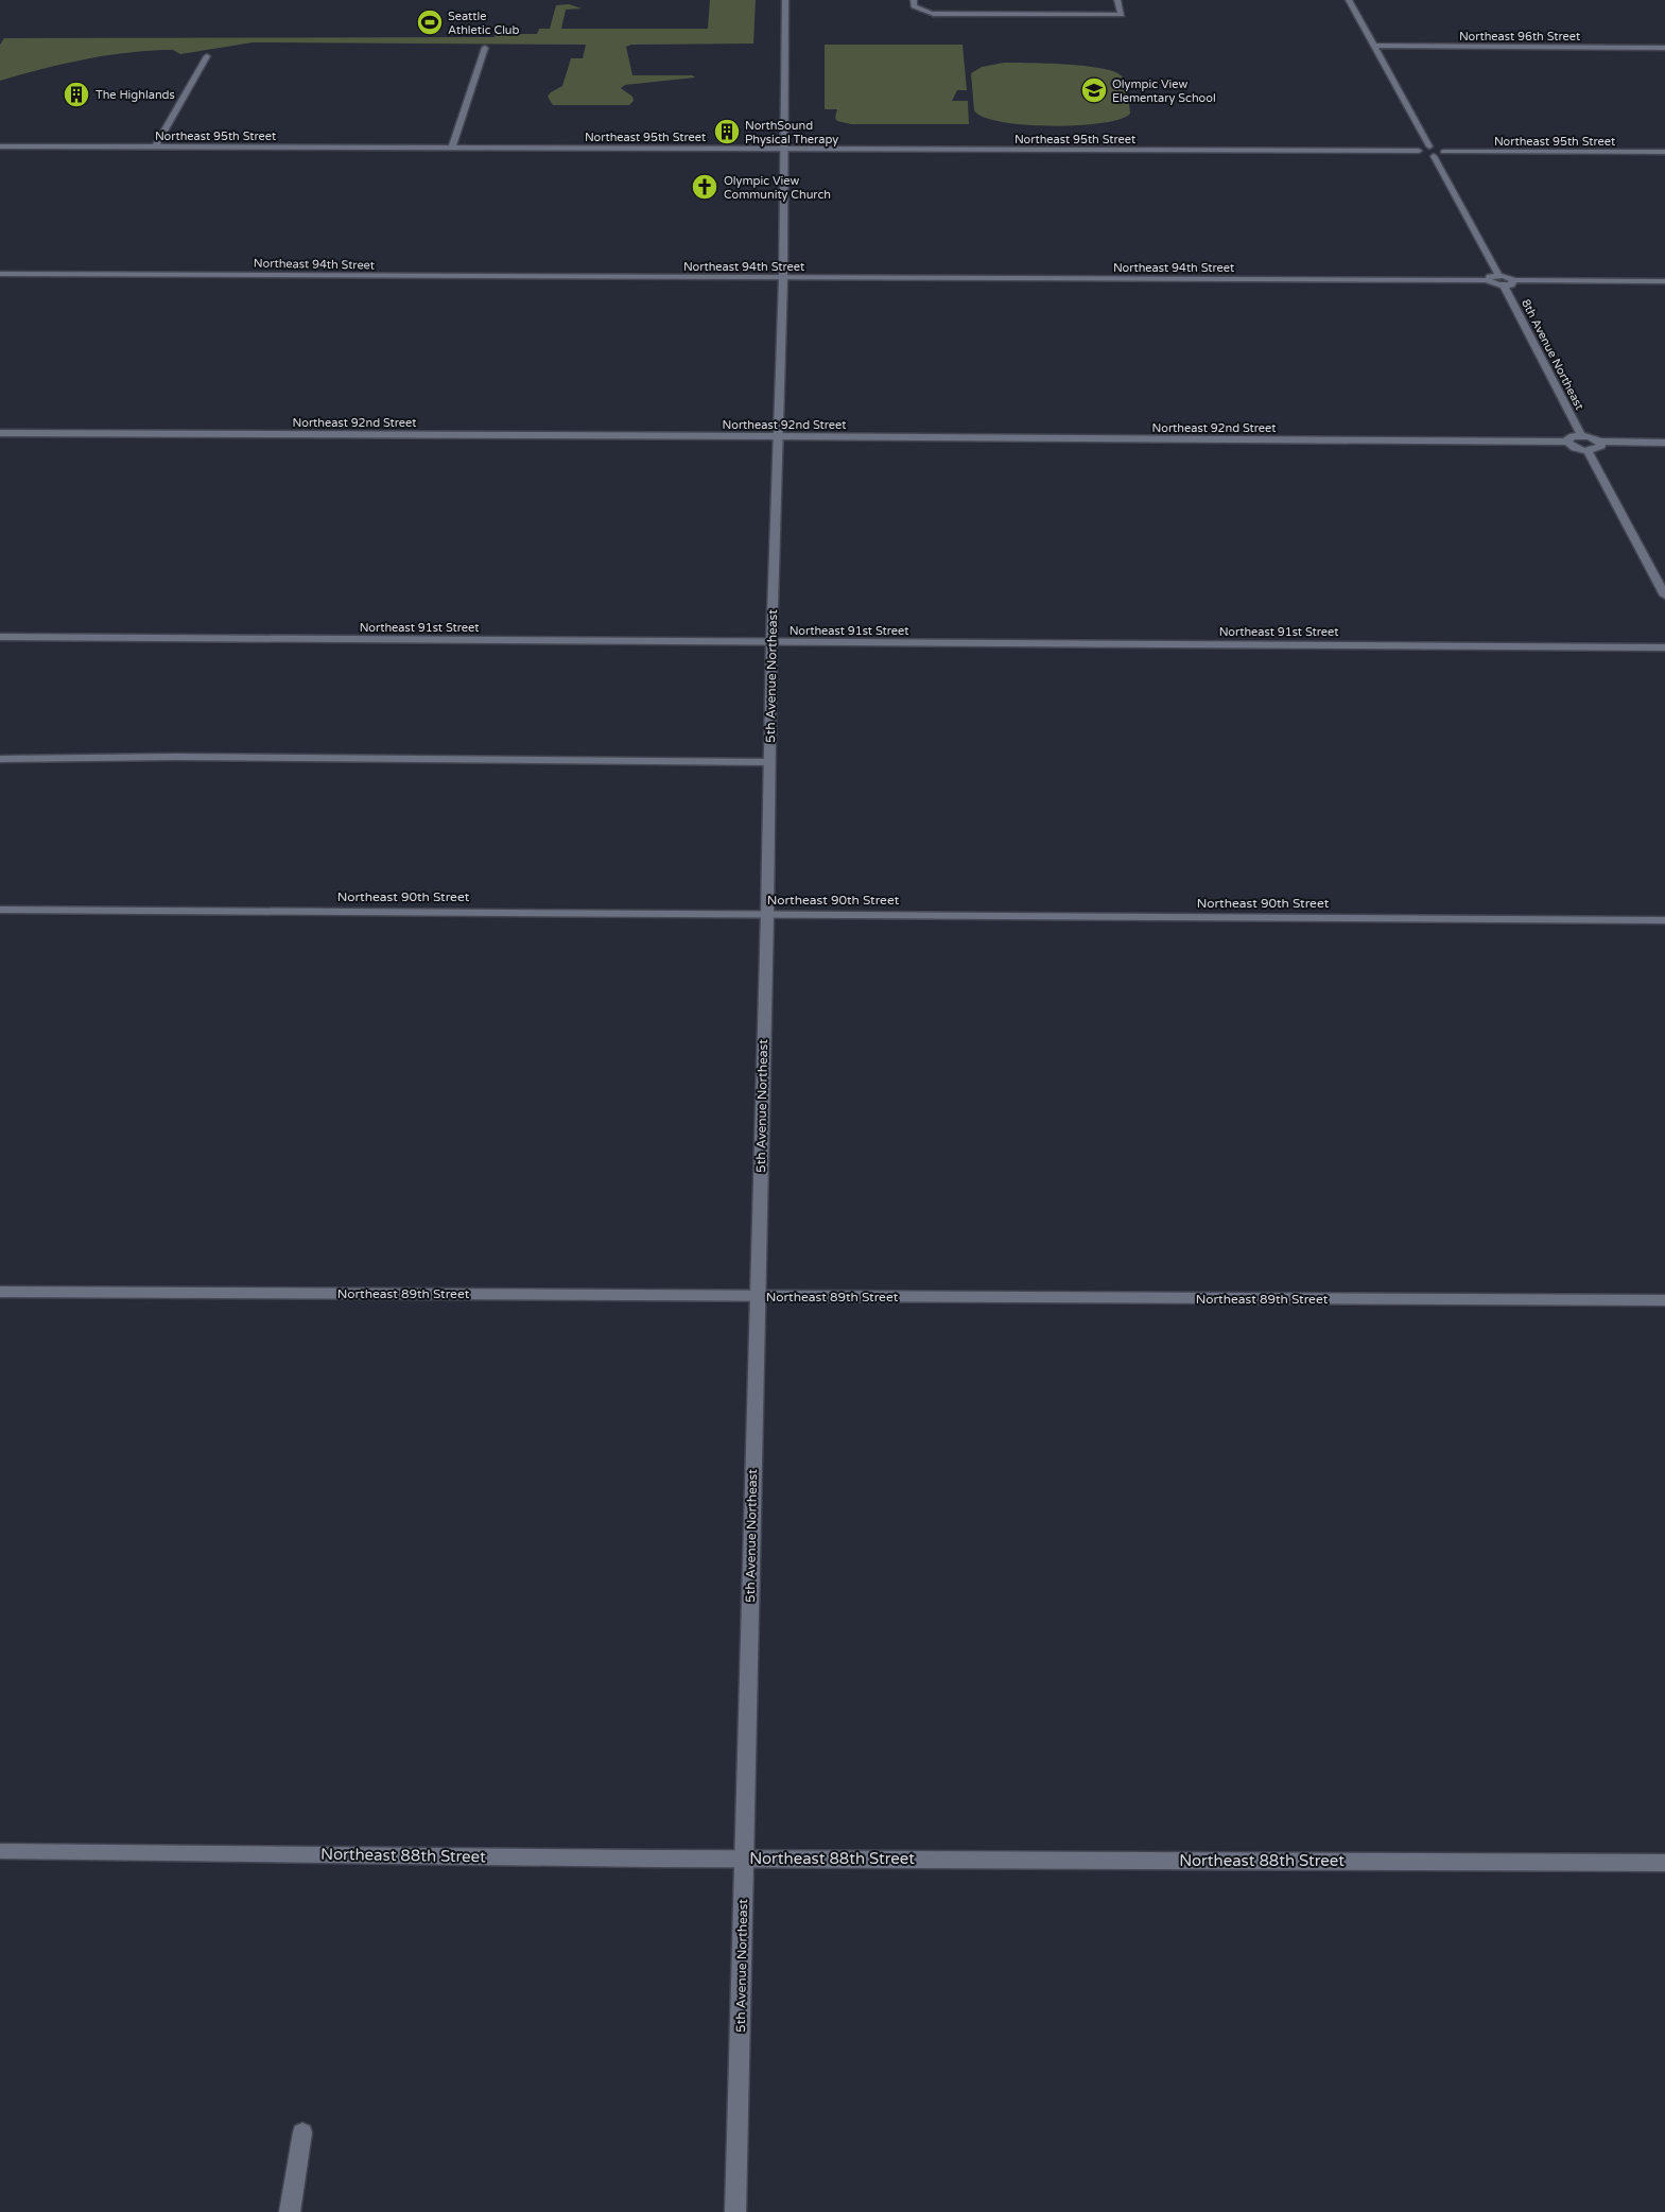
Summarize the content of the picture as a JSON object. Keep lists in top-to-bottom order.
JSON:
{
  "streets": {
    "street": [
      "Northeast 96th Street",
      "Northeast 95th Street",
      "Northeast 94th Street",
      "8th Avenue Northeast",
      "Northeast 92nd Street",
      "Northeast 91st Street",
      "5th Avenue Northeast",
      "Northeast 90th Street",
      "Northeast 89th Street",
      "Northeast 88th Street"
    ]
  },
  "crossings": [
    ["Northeast 95th Street", "5th Avenue Northeast"],
    ["Northeast 94th Street", "5th Avenue Northeast"],
    ["Northeast 92nd Street", "5th Avenue Northeast"],
    ["Northeast 91st Street", "5th Avenue Northeast"],
    ["5th Avenue Northeast", "Northeast 90th Street"],
    ["5th Avenue Northeast", "Northeast 89th Street"],
    ["5th Avenue Northeast", "Northeast 88th Street"]
  ],
  "places": {
    "sports": ["Seattle Athletic Club"],
    "school or university": ["Olympic View Elementary School"],
    "building": ["The Highlands", "NorthSound Physical Therapy"],
    "church": ["Olympic View Community Church"]
  }
}
